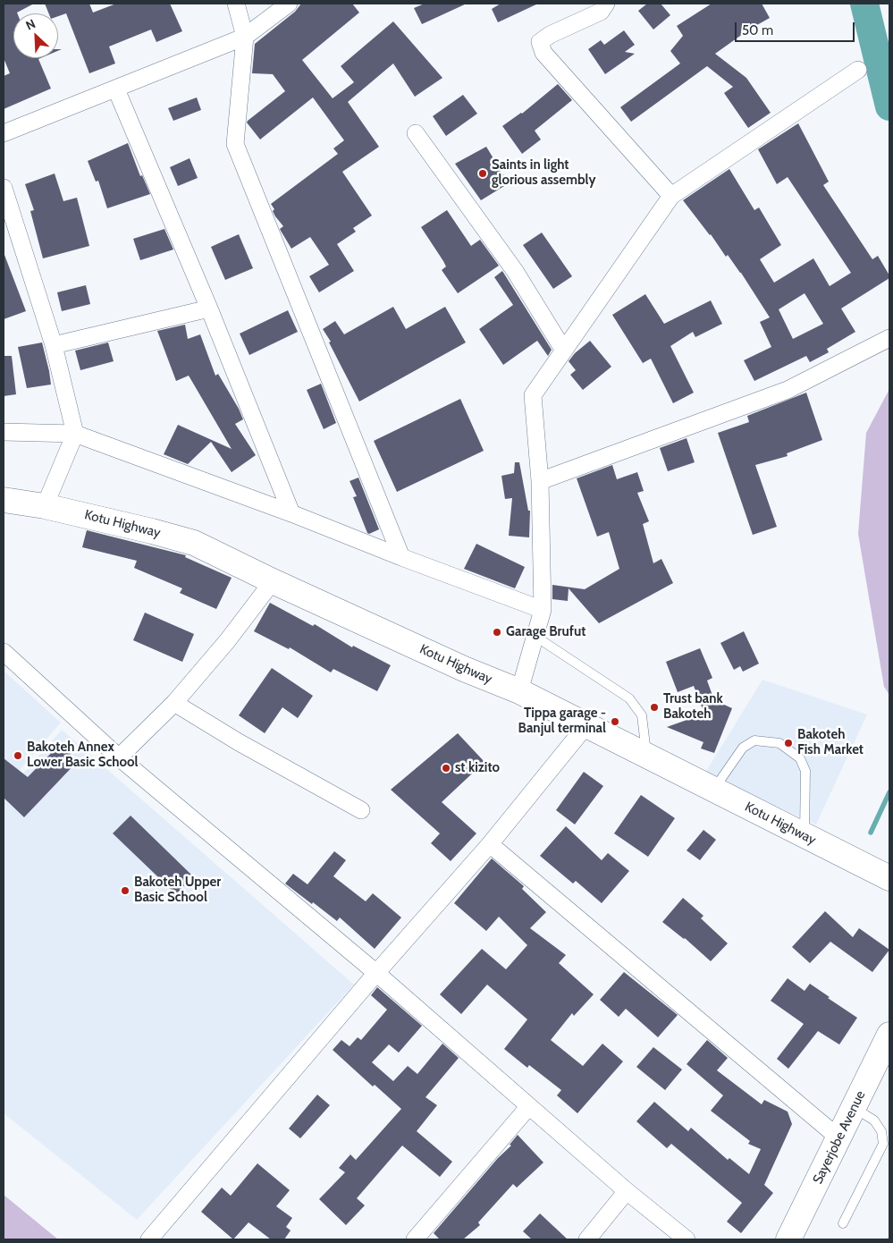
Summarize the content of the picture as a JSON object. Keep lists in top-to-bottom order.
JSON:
{
  "streets": {
    "street": ["Kotu Highway", "Sayerjobe Avenue"]
  },
  "places": [
    "Saints in light glorious assembly",
    "Garage Brufut",
    "Trust bank Bakoteh",
    "Tippa garage - Banjul terminal",
    "Bakoteh Fish Market",
    "Bakoteh Annex Lower Basic School",
    "st kizito",
    "Bakoteh Upper Basic School"
  ],
  "scale_bar": "50 m",
  "north": "top left"
}
